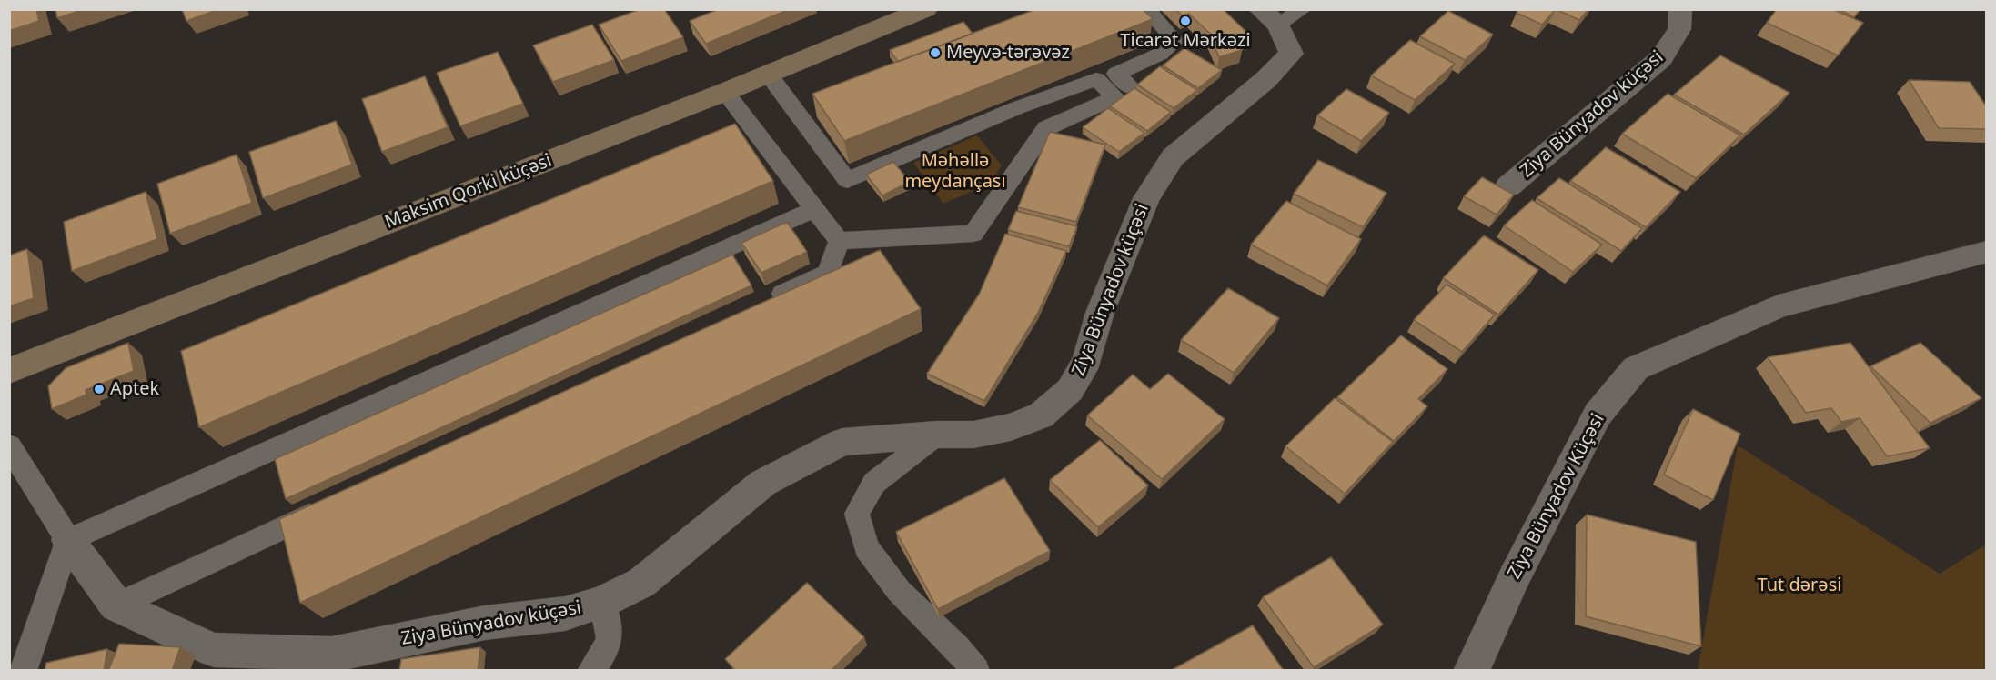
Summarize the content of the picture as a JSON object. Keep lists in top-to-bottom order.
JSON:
{
  "streets": {
    "main road": ["Maksim Qorki küçəsi"],
    "street": ["Ziya Bünyadov küçəsi", "Ziya Bünyadov Küçəsi"]
  },
  "parks": ["Məhəllə meydançası", "Tut dərəsi"],
  "places": ["Ticarət Mərkəzi", "Meyvə-tərəvəz", "Aptek"]
}
